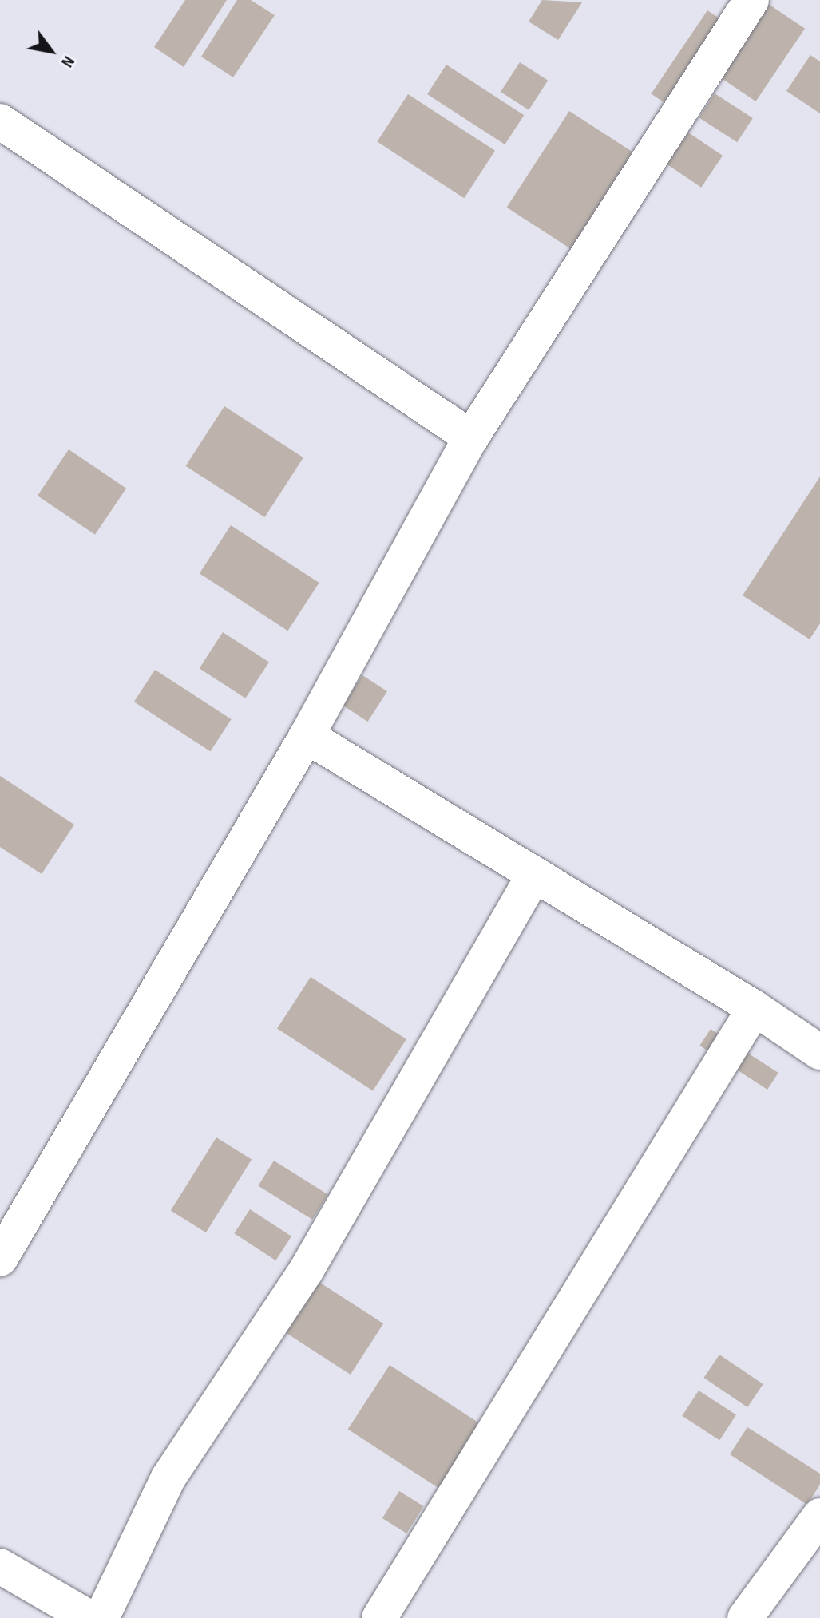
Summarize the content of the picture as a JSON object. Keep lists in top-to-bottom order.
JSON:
{
  "north": "bottom right"
}
